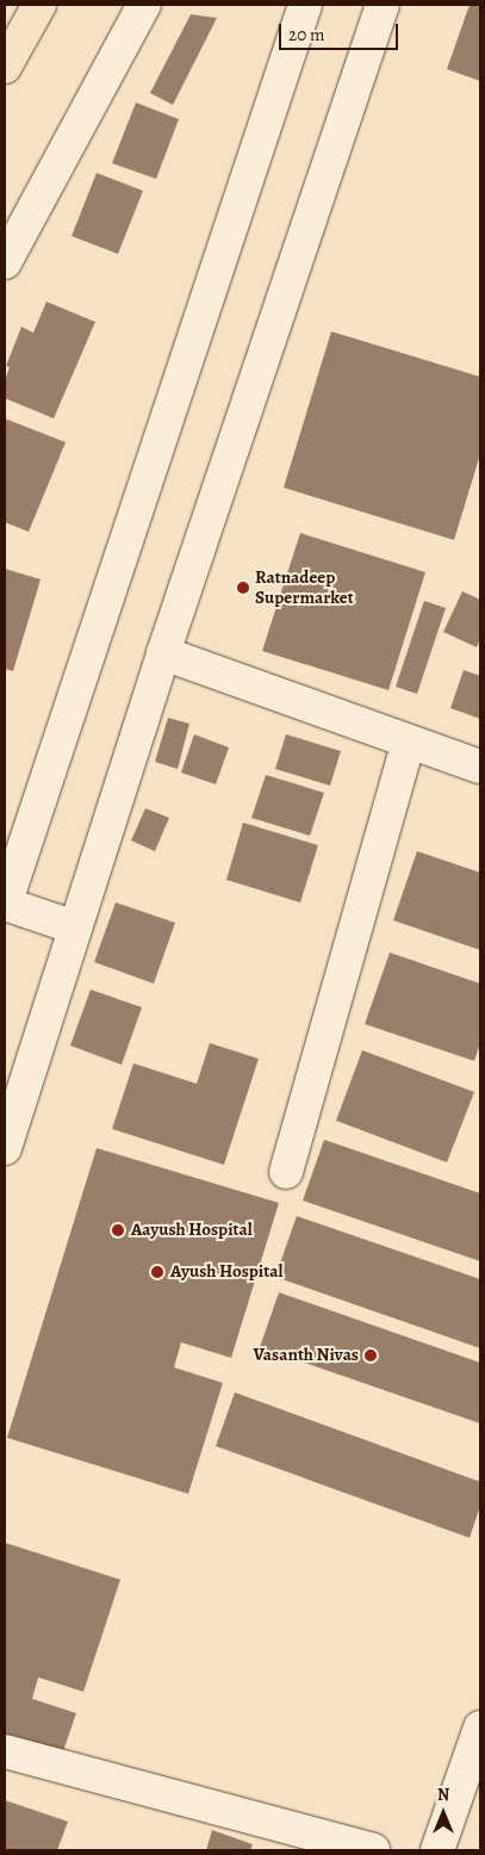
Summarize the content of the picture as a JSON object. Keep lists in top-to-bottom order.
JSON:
{
  "places": [
    "Ratnadeep Supermarket",
    "Aayush Hospital",
    "Ayush Hospital",
    "Vasanth Nivas"
  ],
  "scale_bar": "20 m",
  "north": "top"
}
